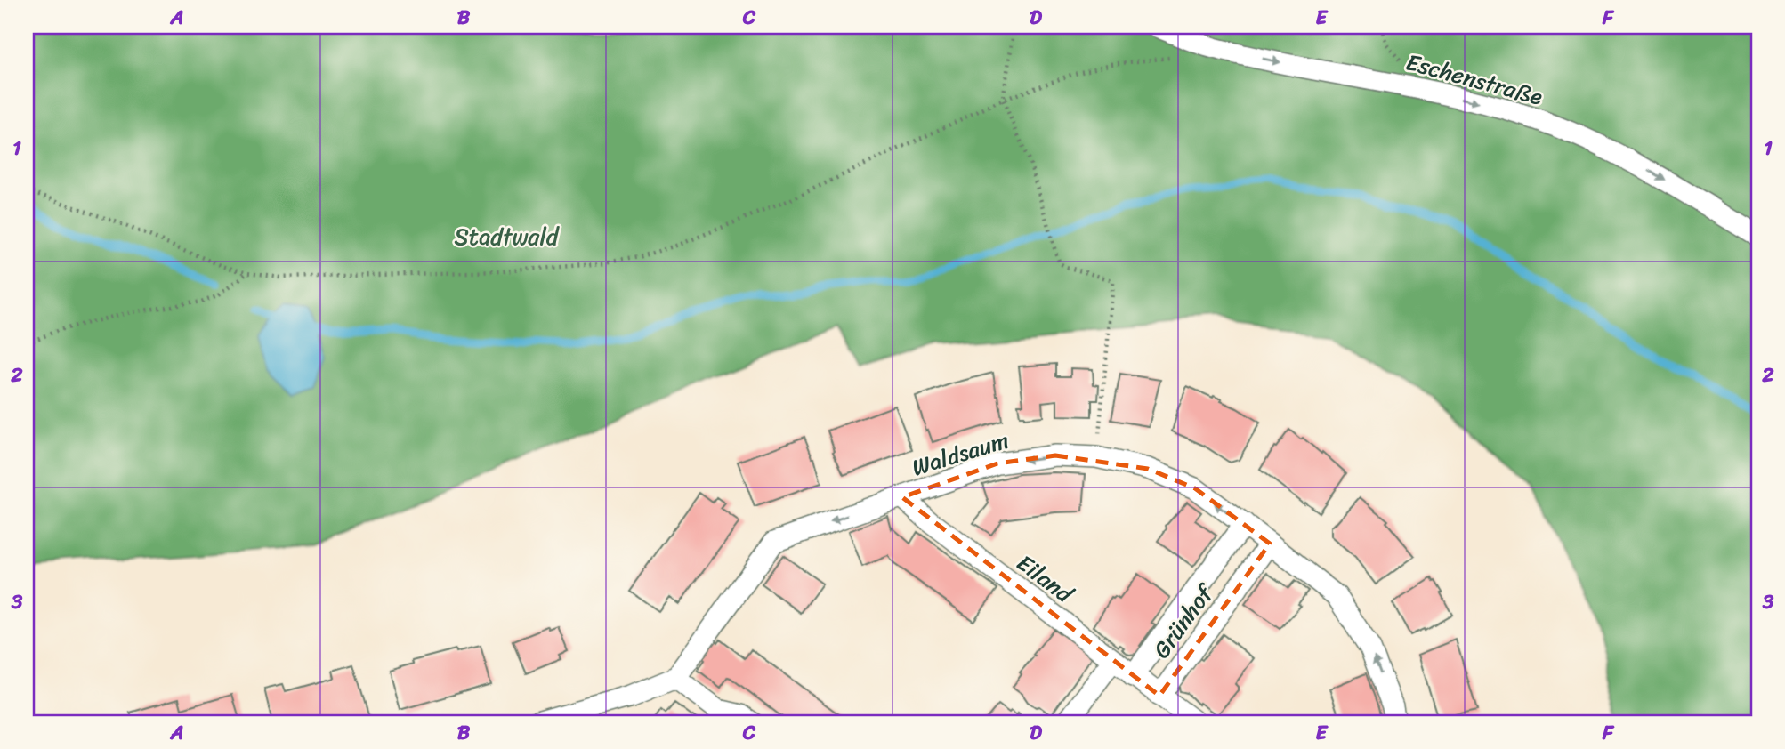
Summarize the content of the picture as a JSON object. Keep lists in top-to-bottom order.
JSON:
{
  "streets": {
    "street": [
      "Eschenstraße",
      "Waldsaum",
      "Eiland",
      "Grünhof"
    ]
  },
  "crossings": [
    ["Waldsaum", "Eiland"],
    ["Waldsaum", "Grünhof"],
    ["Eiland", "Grünhof"]
  ],
  "one_way": ["Eschenstraße"],
  "parks": ["Stadtwald"],
  "grid": {
    "columns": [
      "A",
      "B",
      "C",
      "D",
      "E",
      "F"
    ],
    "rows": ["1", "2", "3"]
  }
}
